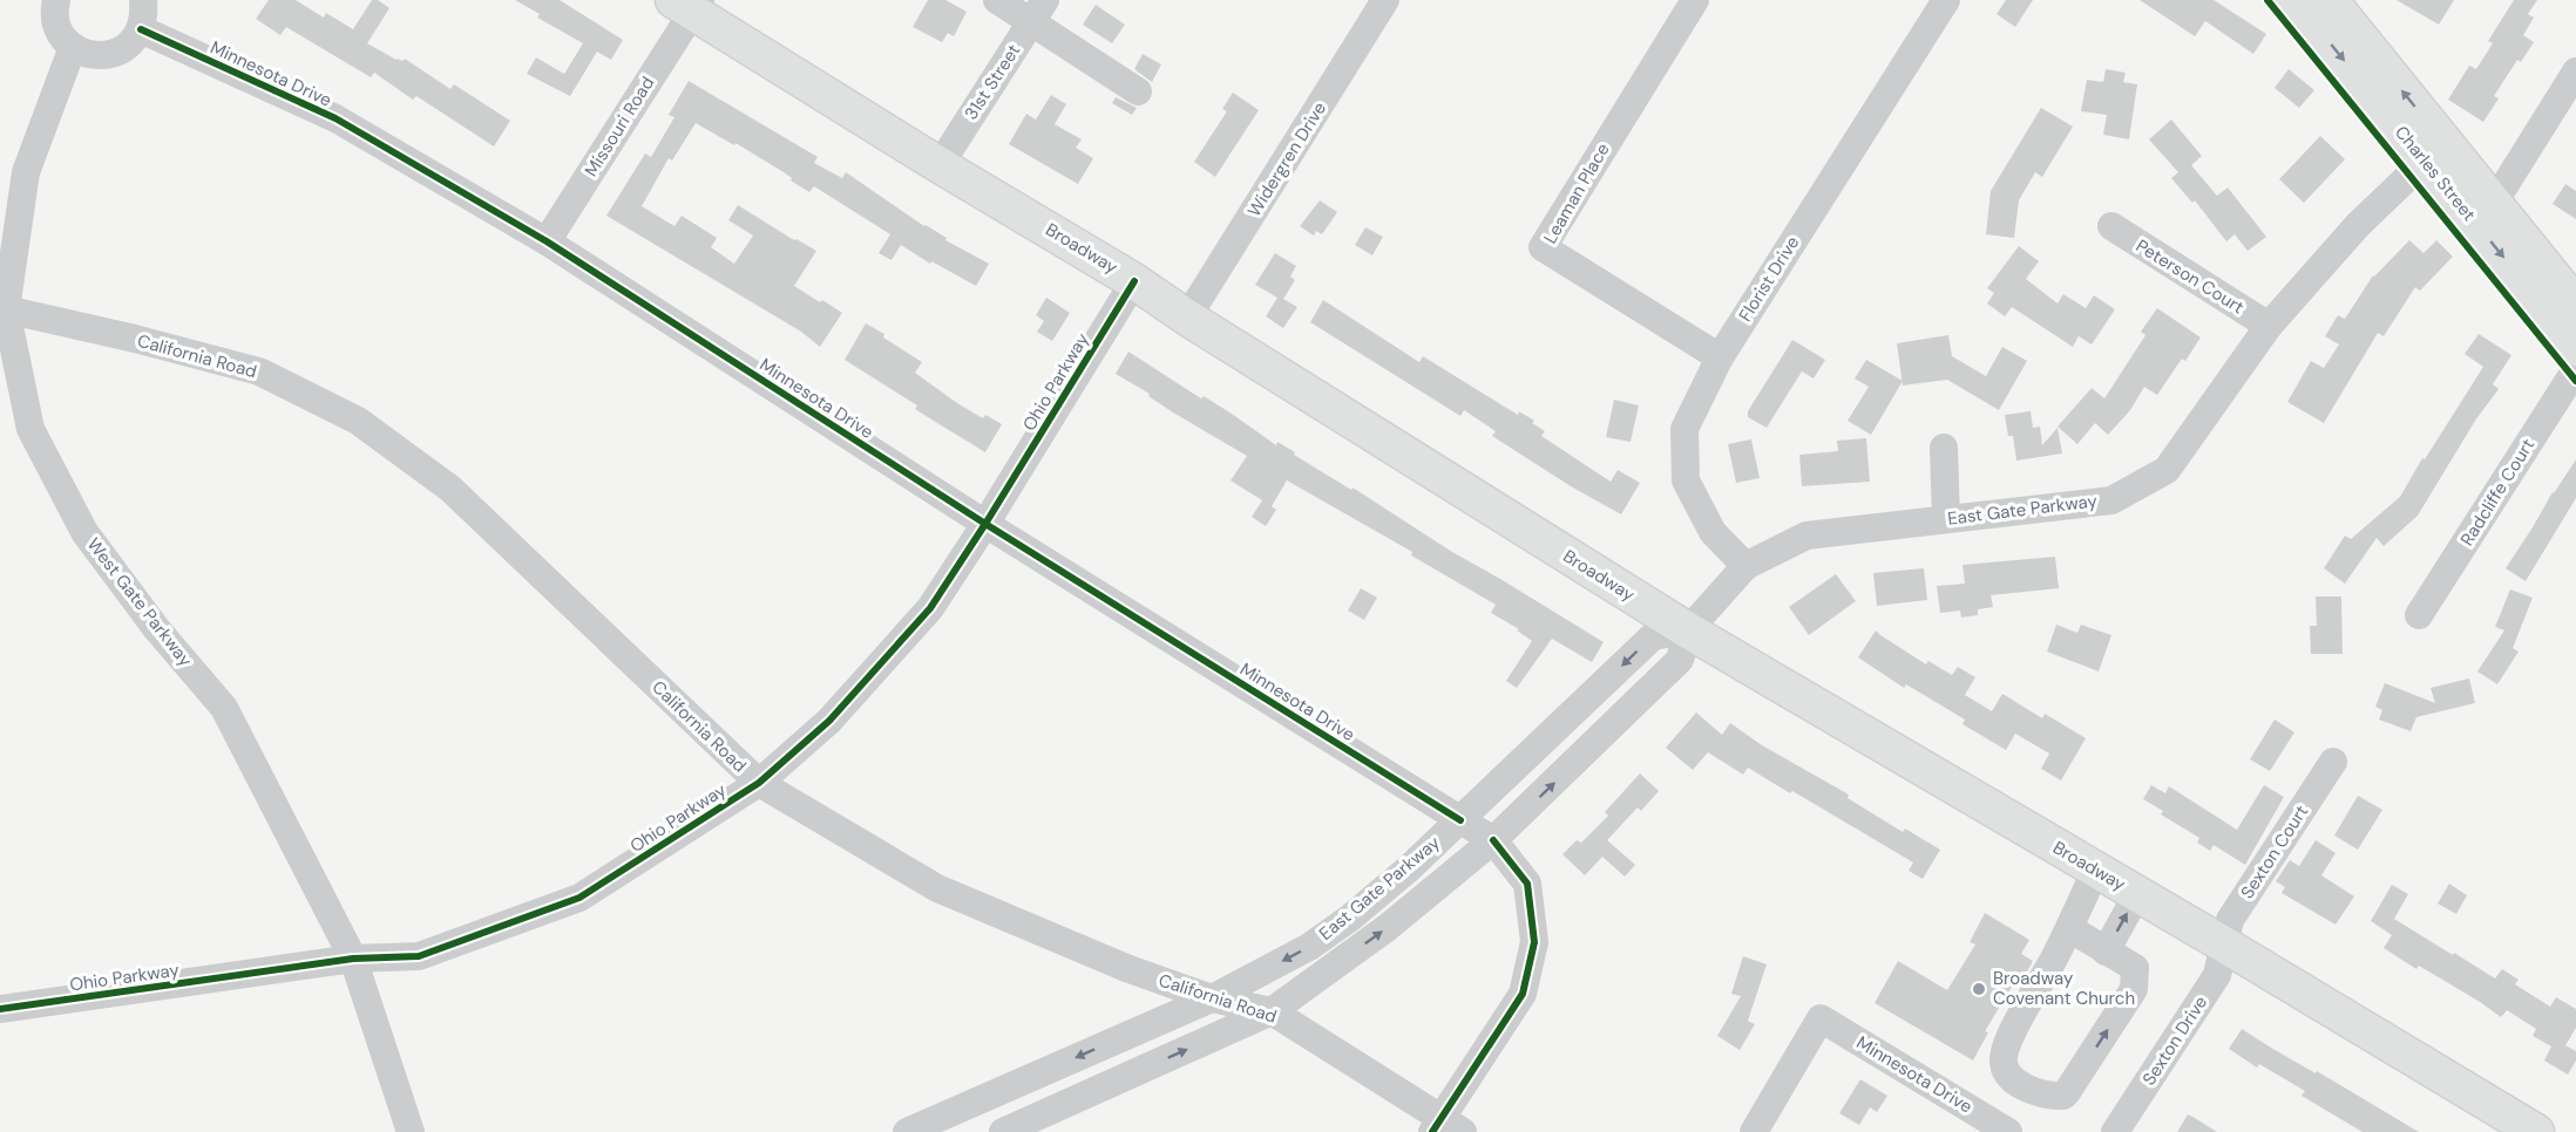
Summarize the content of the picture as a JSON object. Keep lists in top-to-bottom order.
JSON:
{
  "streets": {
    "main road": ["Charles Street", "Broadway"],
    "street": [
      "Minnesota Drive",
      "31st Street",
      "Missouri Road",
      "Widergren Drive",
      "Leaman Place",
      "Peterson Court",
      "Florist Drive",
      "California Road",
      "Ohio Parkway",
      "Radcliffe Court",
      "East Gate Parkway",
      "West Gate Parkway",
      "Sexton Court",
      "Sexton Drive"
    ]
  },
  "crossings": [
    ["Minnesota Drive", "Missouri Road"],
    ["Minnesota Drive", "Ohio Parkway"],
    ["Minnesota Drive", "East Gate Parkway"],
    ["31st Street", "Broadway"],
    ["Missouri Road", "Broadway"],
    ["Widergren Drive", "Broadway"],
    ["Charles Street", "East Gate Parkway"],
    ["Leaman Place", "Florist Drive"],
    ["Broadway", "Ohio Parkway"],
    ["Broadway", "East Gate Parkway"],
    ["Broadway", "Sexton Court"],
    ["Broadway", "Sexton Drive"],
    ["Peterson Court", "East Gate Parkway"],
    ["Florist Drive", "East Gate Parkway"],
    ["California Road", "Ohio Parkway"],
    ["California Road", "East Gate Parkway"],
    ["California Road", "West Gate Parkway"],
    ["Ohio Parkway", "West Gate Parkway"],
    ["Sexton Court", "Sexton Drive"]
  ],
  "places": ["Broadway Covenant Church"]
}
